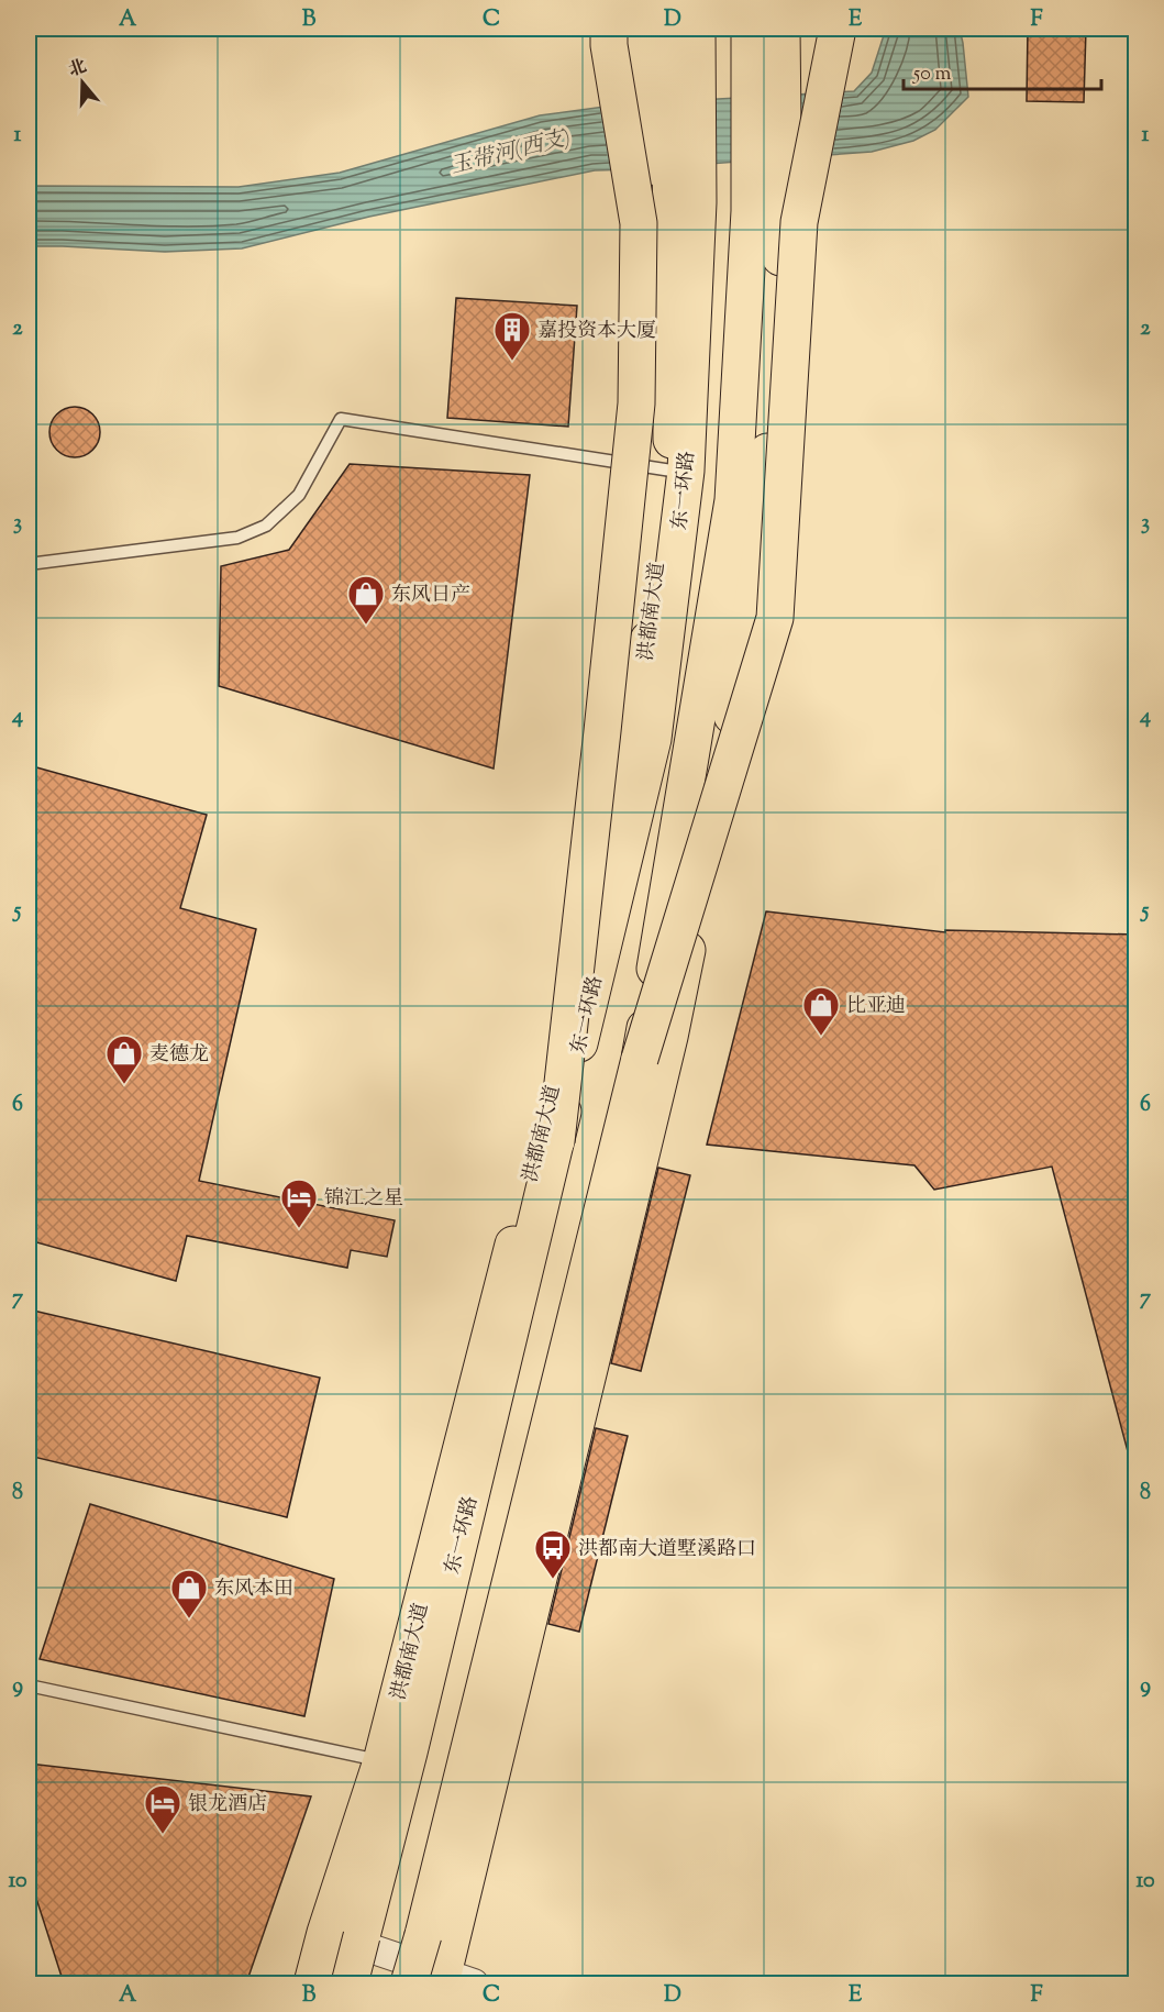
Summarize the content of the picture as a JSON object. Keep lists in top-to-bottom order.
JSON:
{
  "streets": {
    "main road": ["东一环路", "洪都南大道"]
  },
  "water": ["玉带河(西支)"],
  "places": {
    "building": ["嘉投资本大厦"],
    "shop": [
      "东风日产",
      "比亚迪",
      "麦德龙",
      "东风本田"
    ],
    "hotel": ["锦江之星", "银龙酒店"],
    "bus stop": ["洪都南大道墅溪路口"]
  },
  "scale_bar": "50 m",
  "north": "top",
  "grid": {
    "columns": [
      "A",
      "B",
      "C",
      "D",
      "E",
      "F"
    ],
    "rows": [
      "1",
      "2",
      "3",
      "4",
      "5",
      "6",
      "7",
      "8",
      "9",
      "10"
    ]
  }
}
